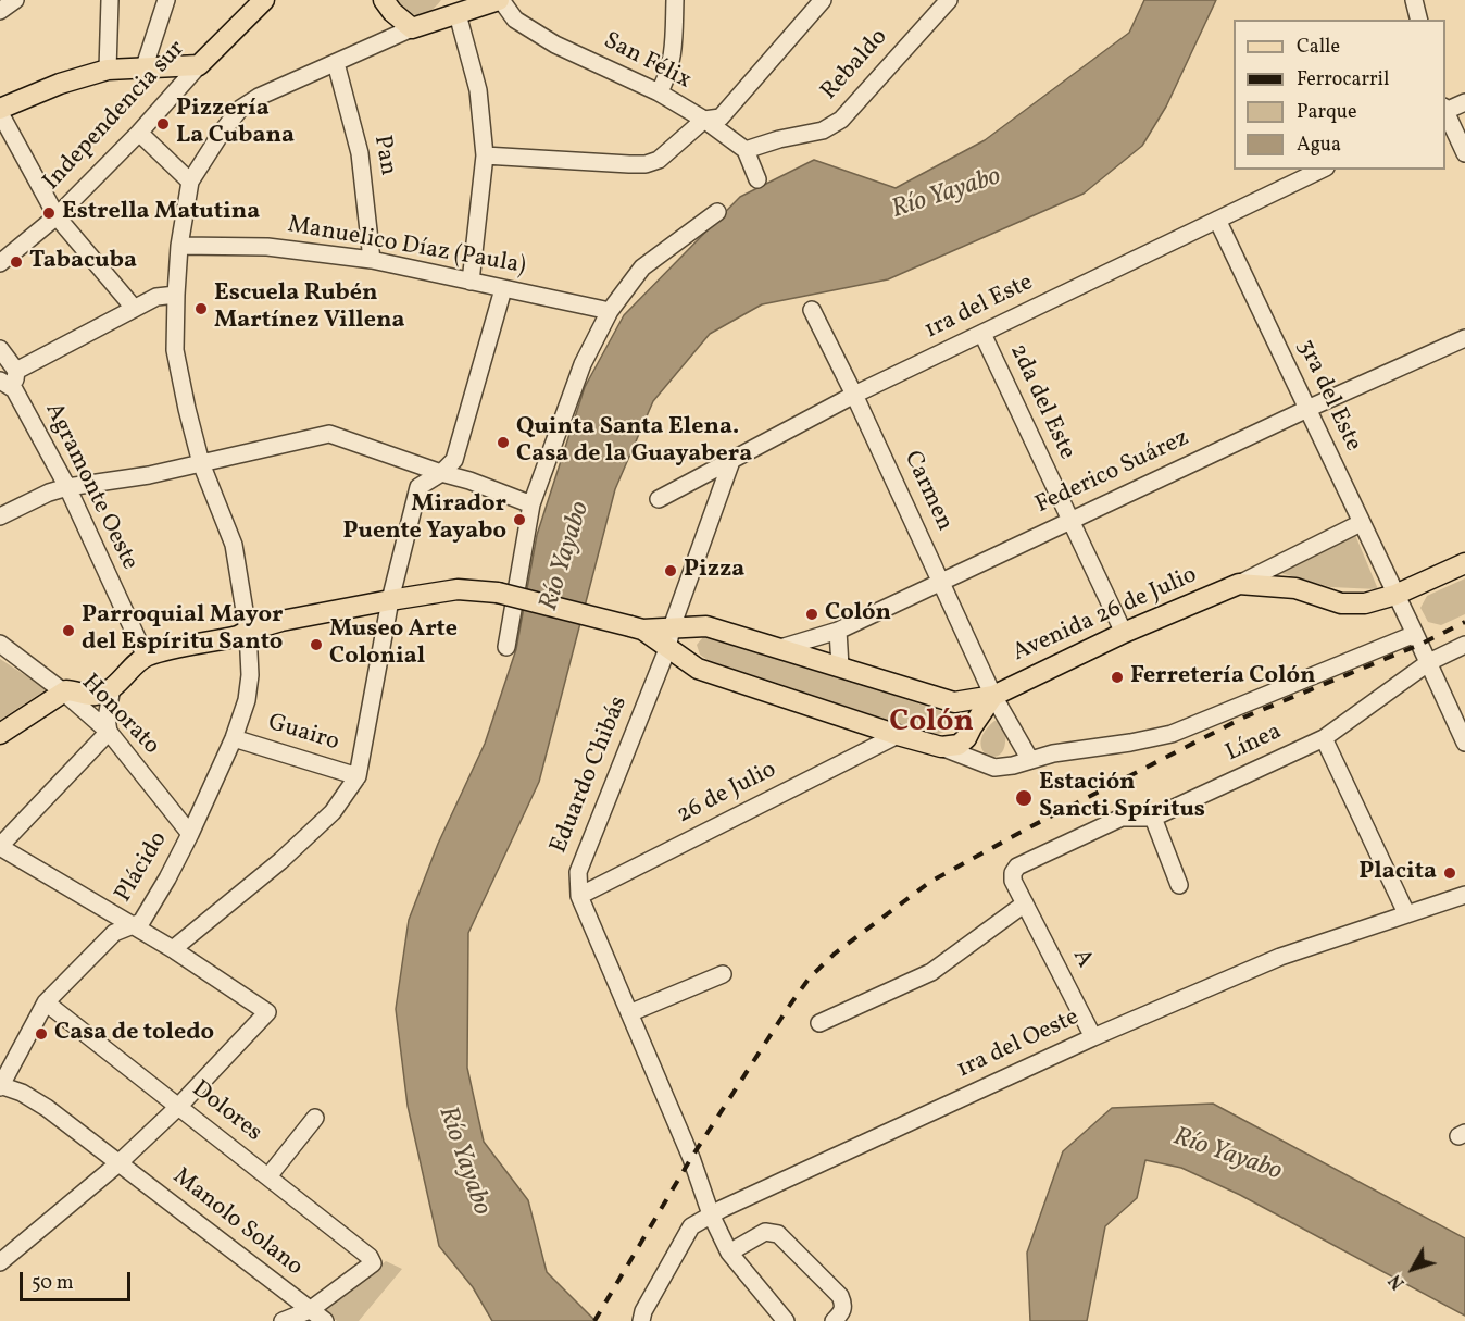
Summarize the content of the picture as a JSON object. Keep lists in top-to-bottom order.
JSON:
{
  "streets": {
    "main road": ["Independencia sur", "Avenida 26 de Julio"],
    "street": [
      "San Félix",
      "Rebaldo",
      "Pan",
      "Manuelico Díaz (Paula)",
      "1ra del Este",
      "3ra del Este",
      "2da del Este",
      "Federico Suárez",
      "Agramonte Oeste",
      "Carmen",
      "Honorato",
      "Guairo",
      "Línea",
      "Eduardo Chibás",
      "26 de Julio",
      "Plácido",
      "A",
      "1ra del Oeste",
      "Dolores",
      "Manolo Solano"
    ]
  },
  "crossings": [
    ["San Félix", "Rebaldo"],
    ["Pan", "Manuelico Díaz (Paula)"],
    ["Manuelico Díaz (Paula)", "Plácido"],
    ["1ra del Este", "3ra del Este"],
    ["1ra del Este", "2da del Este"],
    ["1ra del Este", "Carmen"],
    ["1ra del Este", "Eduardo Chibás"],
    ["3ra del Este", "Federico Suárez"],
    ["3ra del Este", "Avenida 26 de Julio"],
    ["3ra del Este", "Línea"],
    ["2da del Este", "Federico Suárez"],
    ["2da del Este", "Avenida 26 de Julio"],
    ["Federico Suárez", "Carmen"],
    ["Carmen", "Avenida 26 de Julio"],
    ["Carmen", "Línea"],
    ["Avenida 26 de Julio", "Línea"],
    ["Honorato", "Plácido"],
    ["Guairo", "Plácido"],
    ["Línea", "A"],
    ["Eduardo Chibás", "26 de Julio"],
    ["Eduardo Chibás", "1ra del Oeste"],
    ["Plácido", "Dolores"],
    ["Plácido", "Manolo Solano"],
    ["A", "1ra del Oeste"],
    ["Dolores", "Manolo Solano"]
  ],
  "districts": ["Colón"],
  "water": ["Río Yayabo"],
  "places": [
    "Pizzería La Cubana",
    "Estrella Matutina",
    "Tabacuba",
    "Escuela Rubén Martínez Villena",
    "Quinta Santa Elena. Casa de la Guayabera",
    "Mirador Puente Yayabo",
    "Pizza",
    "Colón",
    "Parroquial Mayor del Espíritu Santo",
    "Museo Arte Colonial",
    "Ferretería Colón",
    "Estación Sancti Spíritus",
    "Placita",
    "Casa de toledo"
  ],
  "legend": [
    "Calle",
    "Ferrocarril",
    "Parque",
    "Agua"
  ],
  "scale_bar": "50 m",
  "north": "bottom left"
}
